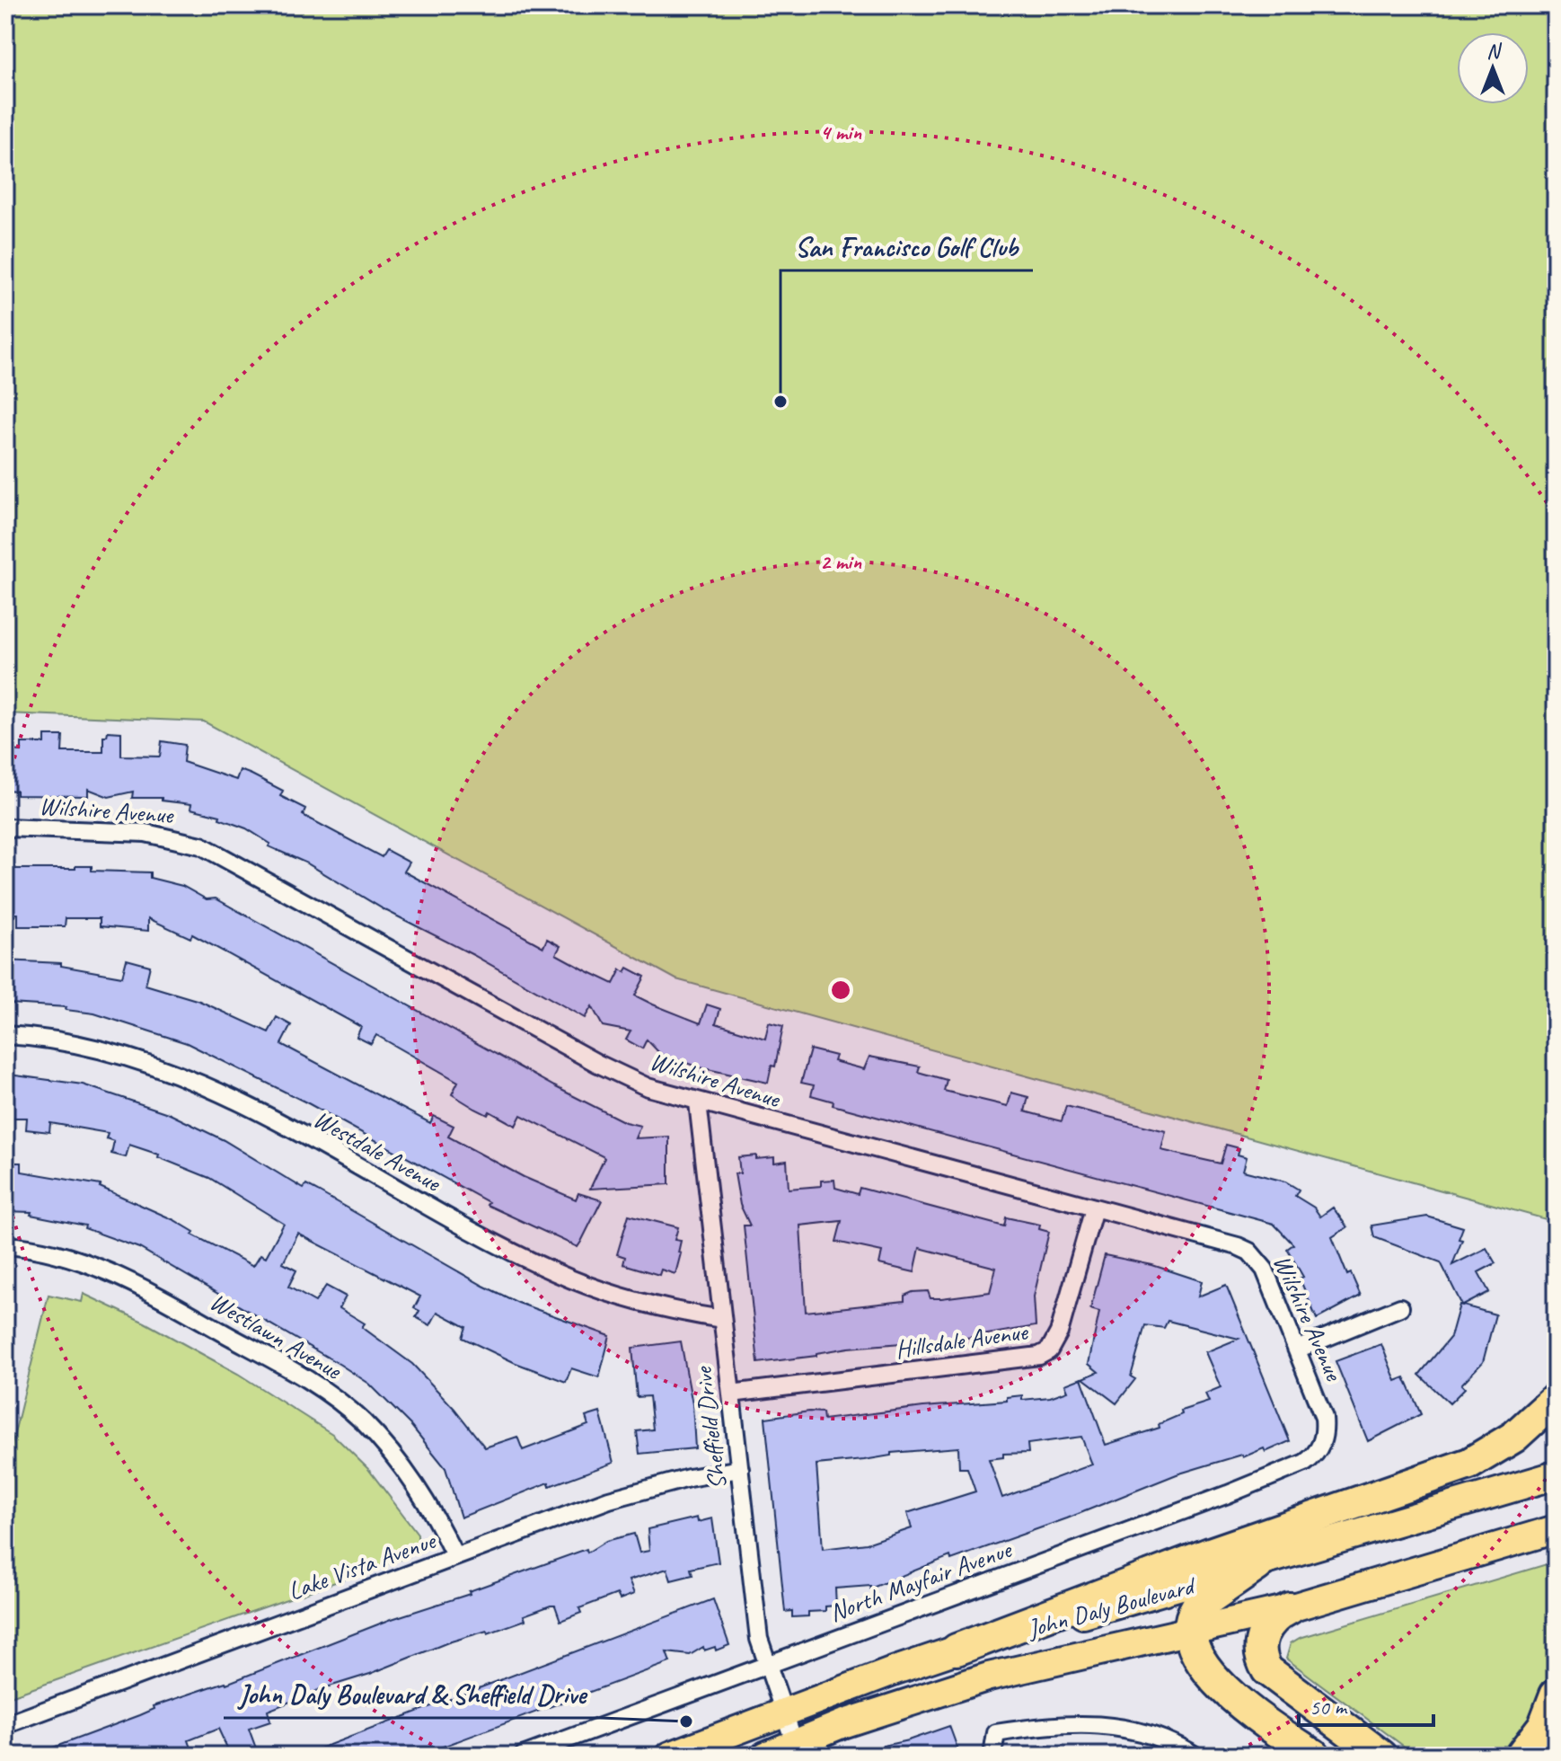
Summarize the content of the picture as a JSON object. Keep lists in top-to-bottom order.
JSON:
{
  "streets": {
    "main road": ["John Daly Boulevard"],
    "street": [
      "Wilshire Avenue",
      "Westdale Avenue",
      "Westlawn Avenue",
      "Hillsdale Avenue",
      "Sheffield Drive",
      "Lake Vista Avenue",
      "North Mayfair Avenue"
    ]
  },
  "crossings": [
    ["Wilshire Avenue", "Hillsdale Avenue"],
    ["Wilshire Avenue", "Sheffield Drive"],
    ["Wilshire Avenue", "North Mayfair Avenue"],
    ["Westdale Avenue", "Sheffield Drive"],
    ["Westlawn Avenue", "Lake Vista Avenue"],
    ["Hillsdale Avenue", "Sheffield Drive"],
    ["Sheffield Drive", "Lake Vista Avenue"],
    ["Sheffield Drive", "North Mayfair Avenue"],
    ["Sheffield Drive", "John Daly Boulevard"]
  ],
  "places": ["San Francisco Golf Club", "John Daly Boulevard & Sheffield Drive"],
  "scale_bar": "50 m",
  "north": "top",
  "rings": ["4 min", "2 min"]
}
